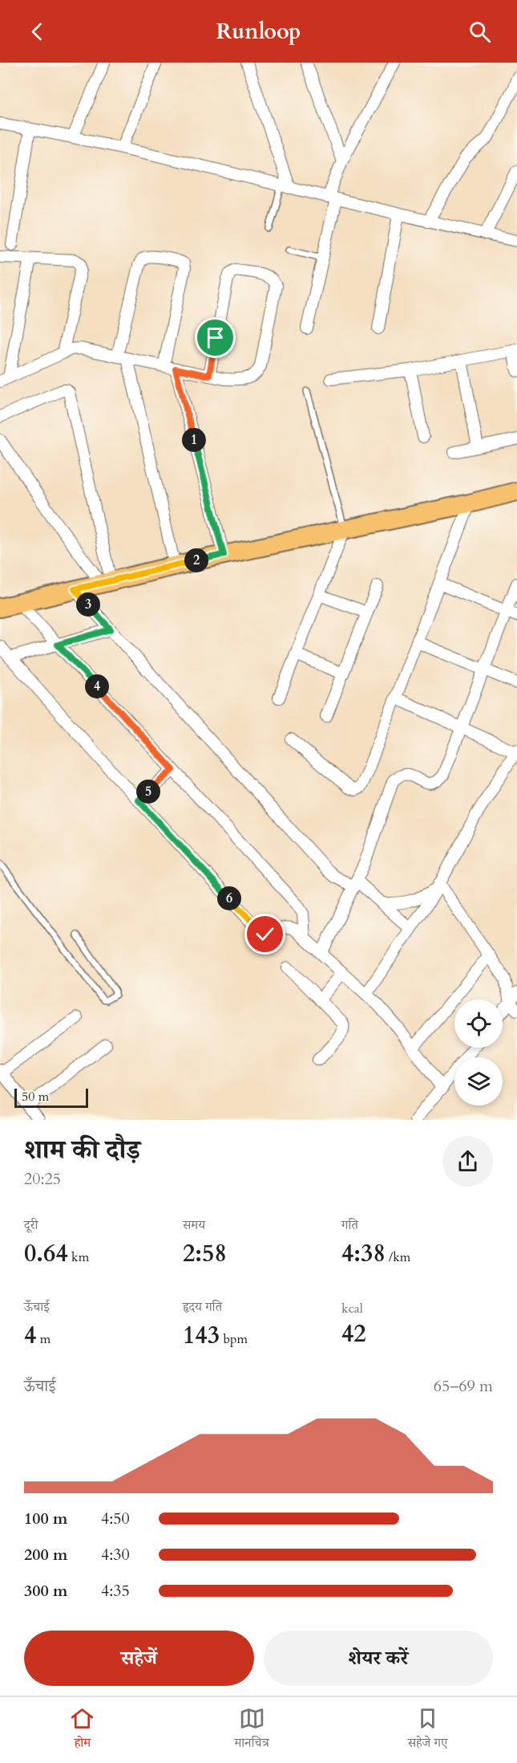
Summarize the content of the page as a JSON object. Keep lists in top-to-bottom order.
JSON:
{
  "scale_bar": "50 m",
  "page": {
    "header": "Runloop",
    "pins": [
      "1",
      "2",
      "3",
      "4",
      "5",
      "6"
    ],
    "scale": "50 m",
    "heading": ["शाम की दौड़", "20:25"],
    "stats": [
      ["दूरी", "0.64 km"],
      ["समय", "2:58"],
      ["गति", "4:38 /km"],
      ["ऊँचाई", "4 m"],
      ["हृदय गति", "143 bpm"],
      ["kcal", "42"]
    ],
    "chart": ["ऊँचाई", "65–69 m"],
    "list": [
      {
        "name": "100 m",
        "note": "4:50"
      },
      {
        "name": "200 m",
        "note": "4:30"
      },
      {
        "name": "300 m",
        "note": "4:35"
      }
    ],
    "buttons": ["सहेजें", "शेयर करें"],
    "tabs": ["होम", "मानचित्र", "सहेजे गए"]
  }
}
